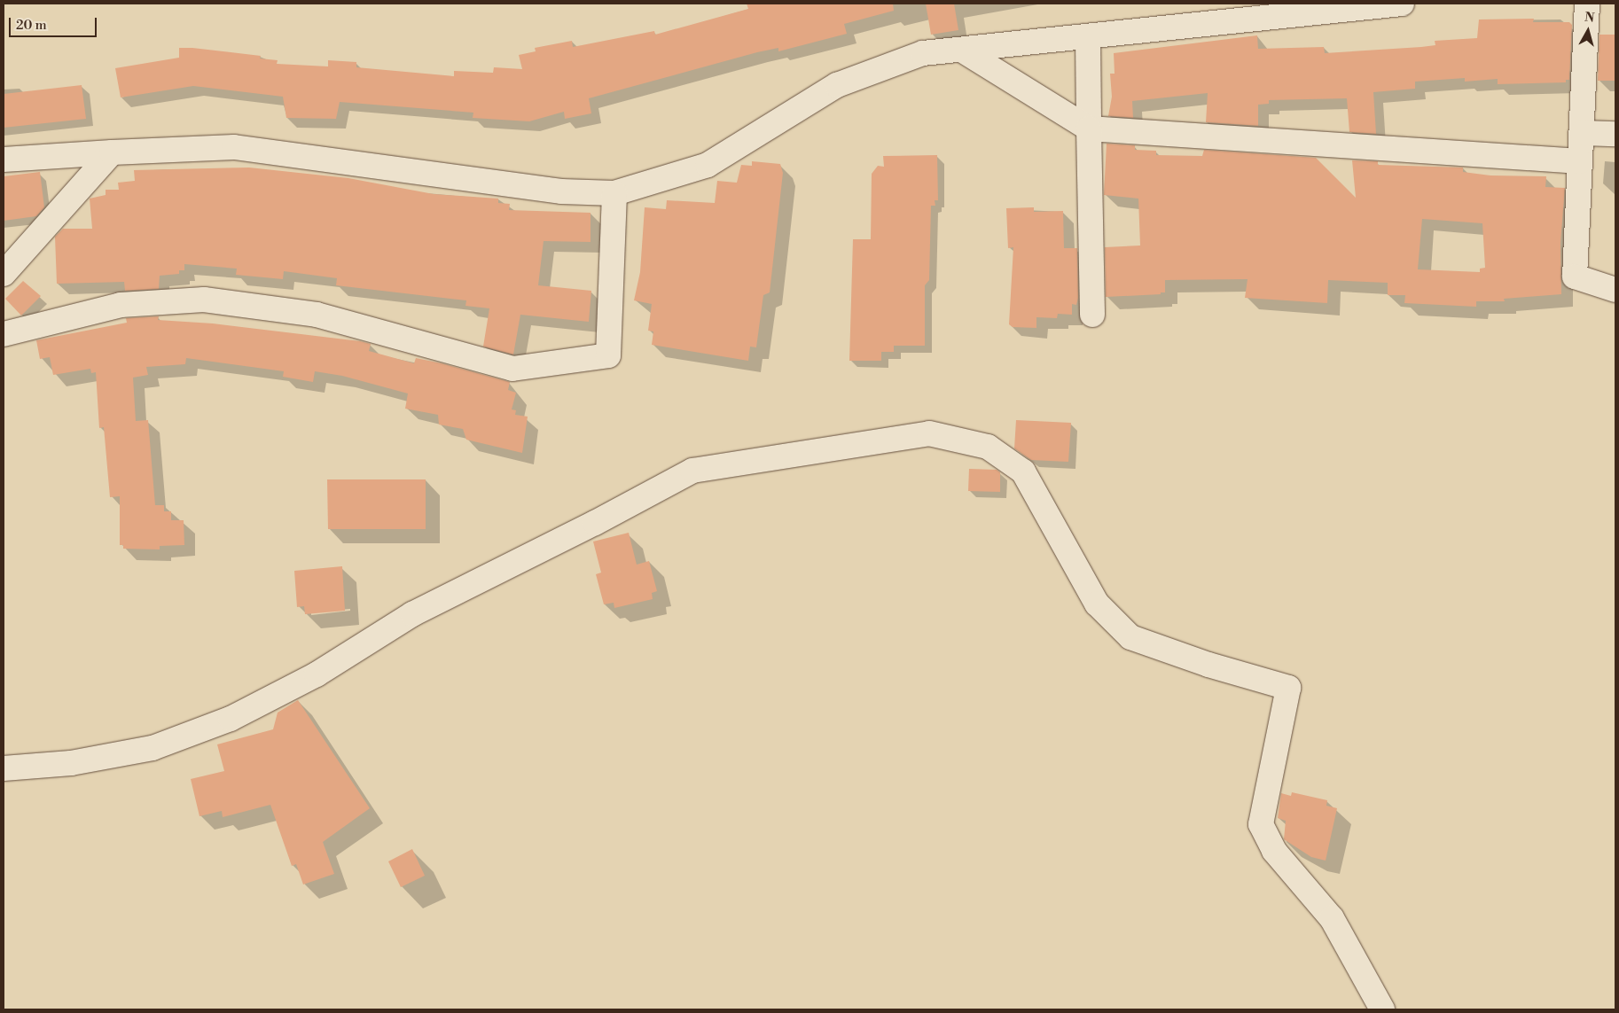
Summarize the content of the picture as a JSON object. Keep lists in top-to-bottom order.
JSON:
{
  "scale_bar": "20 m",
  "north": "top"
}
